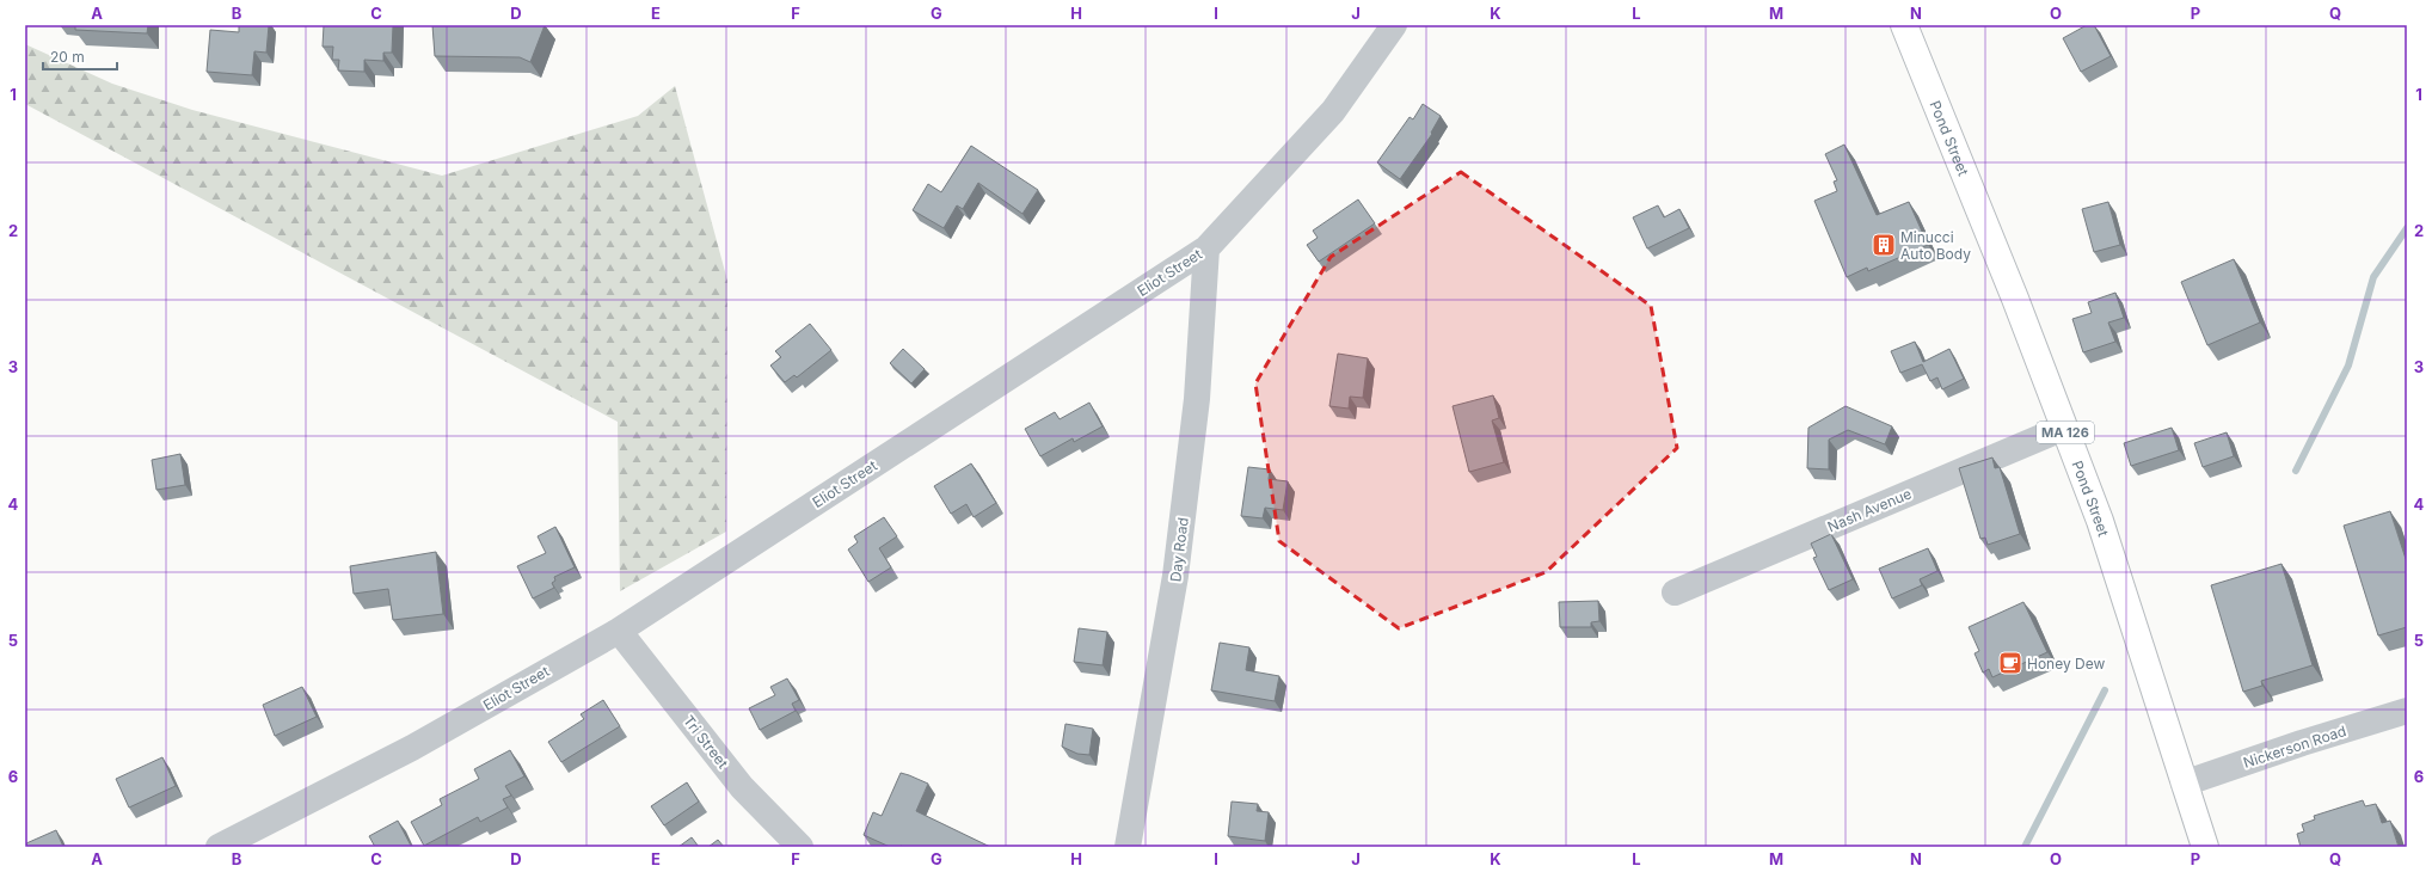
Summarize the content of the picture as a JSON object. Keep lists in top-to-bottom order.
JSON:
{
  "streets": {
    "main road": ["Pond Street", "MA 126"],
    "street": [
      "Eliot Street",
      "Nash Avenue",
      "Day Road",
      "Tri Street",
      "Nickerson Road"
    ]
  },
  "crossings": [
    ["Pond Street", "Nash Avenue"],
    ["Pond Street", "Nickerson Road"],
    ["Eliot Street", "Day Road"],
    ["Eliot Street", "Tri Street"]
  ],
  "places": {
    "building": ["Minucci Auto Body"],
    "cafe": ["Honey Dew"]
  },
  "scale_bar": "20 m",
  "grid": {
    "columns": [
      "A",
      "B",
      "C",
      "D",
      "E",
      "F",
      "G",
      "H",
      "I",
      "J",
      "K",
      "L",
      "M",
      "N",
      "O",
      "P",
      "Q"
    ],
    "rows": [
      "1",
      "2",
      "3",
      "4",
      "5",
      "6"
    ]
  }
}
